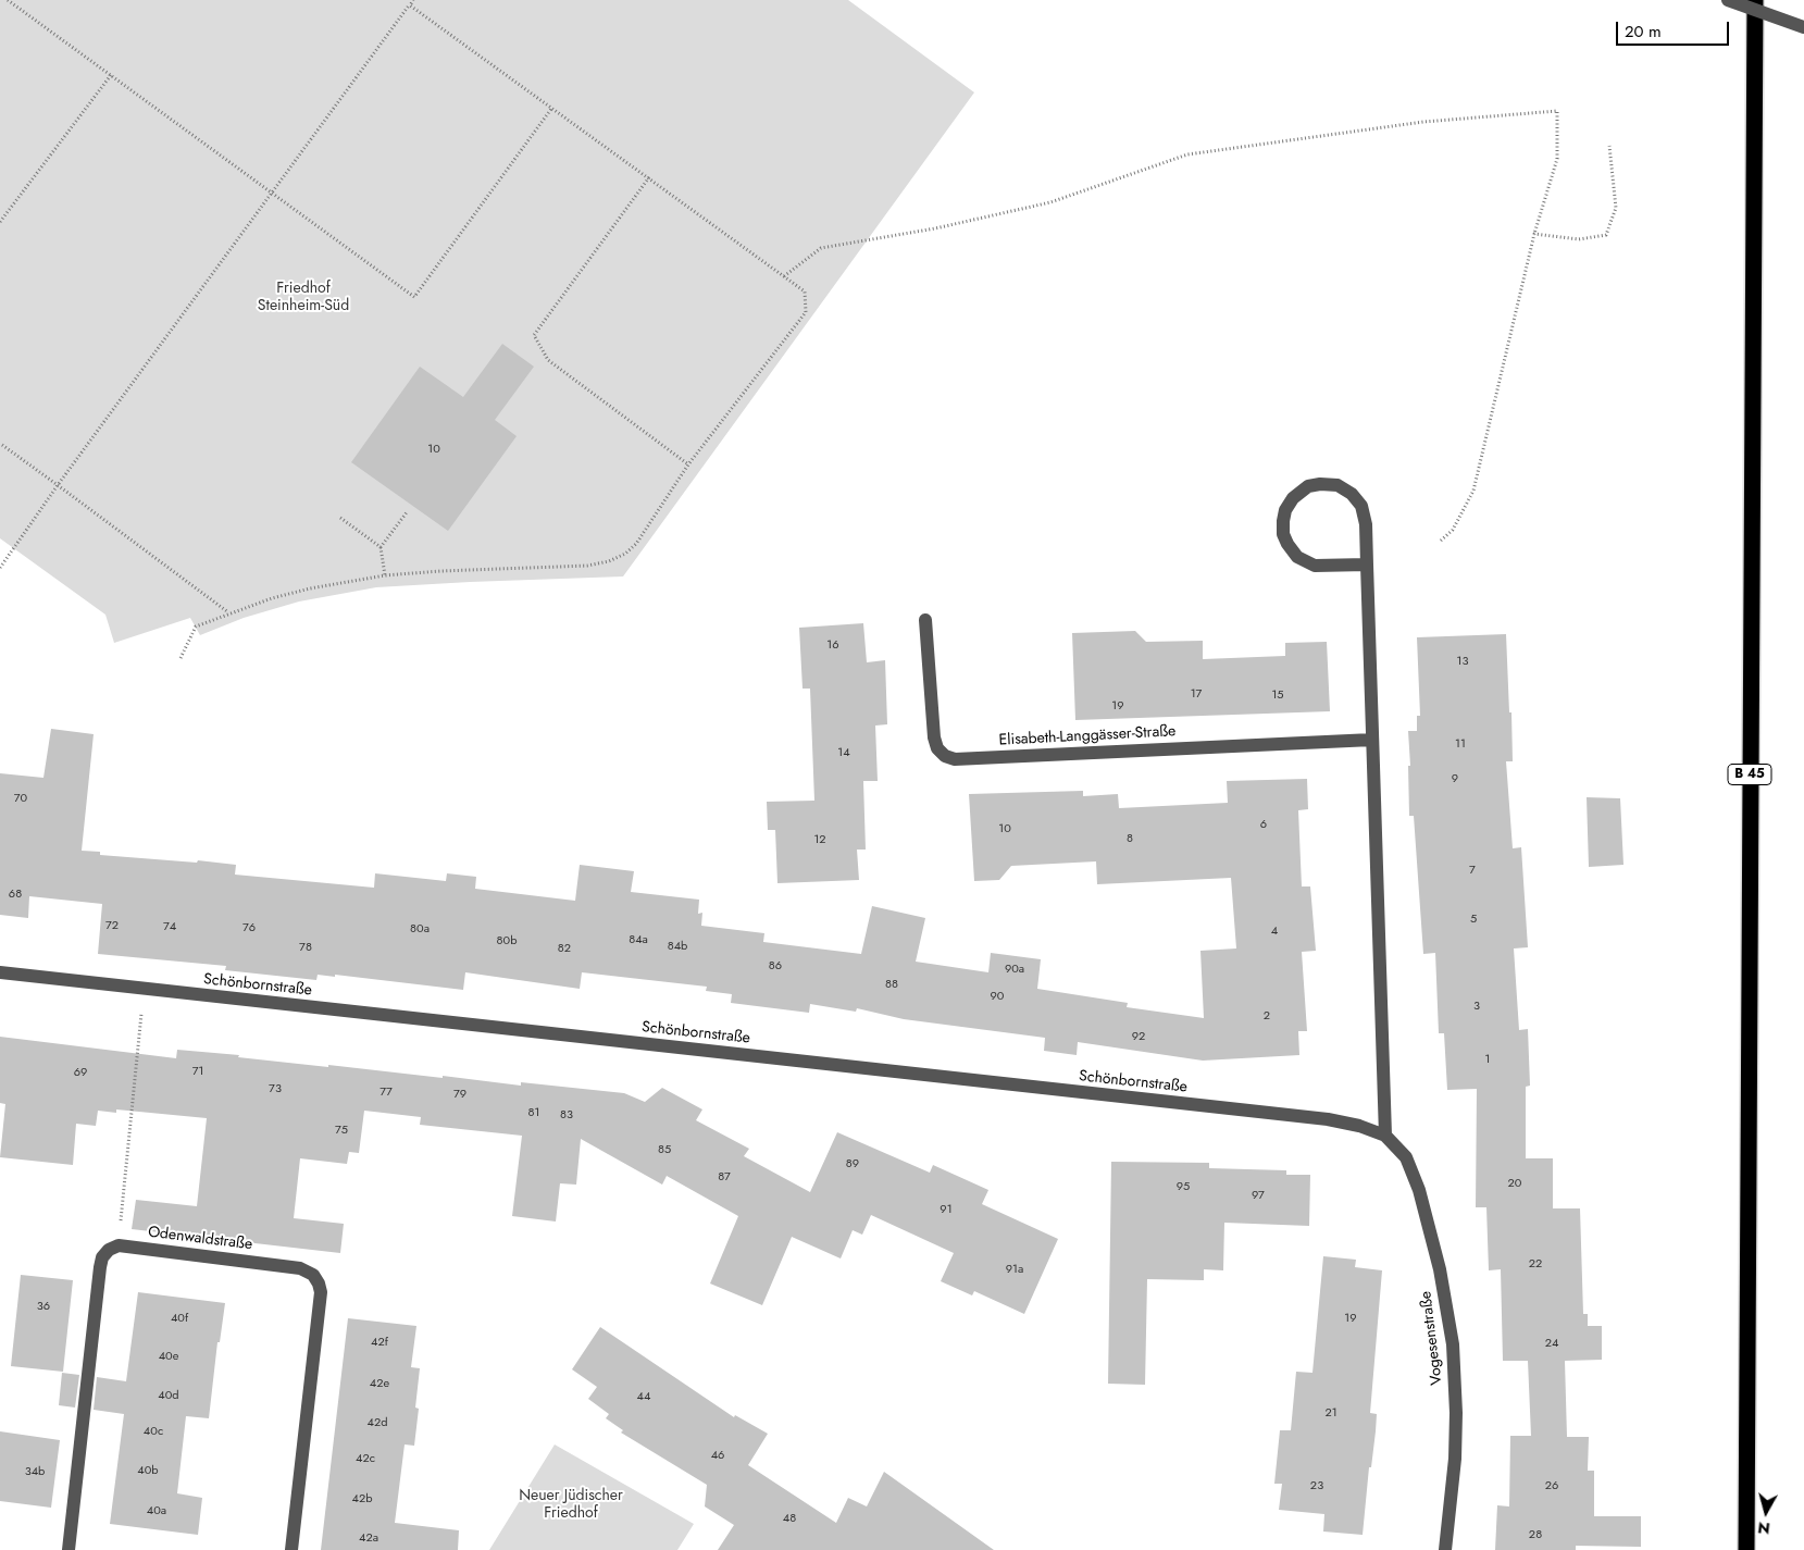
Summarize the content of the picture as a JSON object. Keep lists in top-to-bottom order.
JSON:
{
  "streets": {
    "highway": ["B 45"],
    "street": [
      "Elisabeth-Langgässer-Straße",
      "Schönbornstraße",
      "Odenwaldstraße",
      "Vogesenstraße"
    ]
  },
  "crossings": [
    ["Schönbornstraße", "Vogesenstraße"]
  ],
  "parks": ["Friedhof Steinheim-Süd", "Neuer Jüdischer Friedhof"],
  "house_numbers": [
    "10",
    "16",
    "13",
    "17",
    "15",
    "19",
    "11",
    "14",
    "9",
    "70",
    "6",
    "10",
    "8",
    "12",
    "7",
    "68",
    "5",
    "72",
    "74",
    "76",
    "80a",
    "4",
    "84a",
    "80b",
    "84b",
    "78",
    "82",
    "86",
    "90a",
    "88",
    "90",
    "3",
    "2",
    "92",
    "1",
    "71",
    "69",
    "73",
    "77",
    "79",
    "81",
    "83",
    "75",
    "85",
    "89",
    "87",
    "20",
    "95",
    "97",
    "91",
    "22",
    "91a",
    "36",
    "40f",
    "19",
    "42f",
    "24",
    "40e",
    "42e",
    "40d",
    "44",
    "21",
    "42d",
    "40c",
    "46",
    "42c",
    "40b",
    "34b",
    "23",
    "26",
    "42b",
    "40a",
    "48",
    "28",
    "42a"
  ],
  "scale_bar": "20 m",
  "north": "bottom"
}
